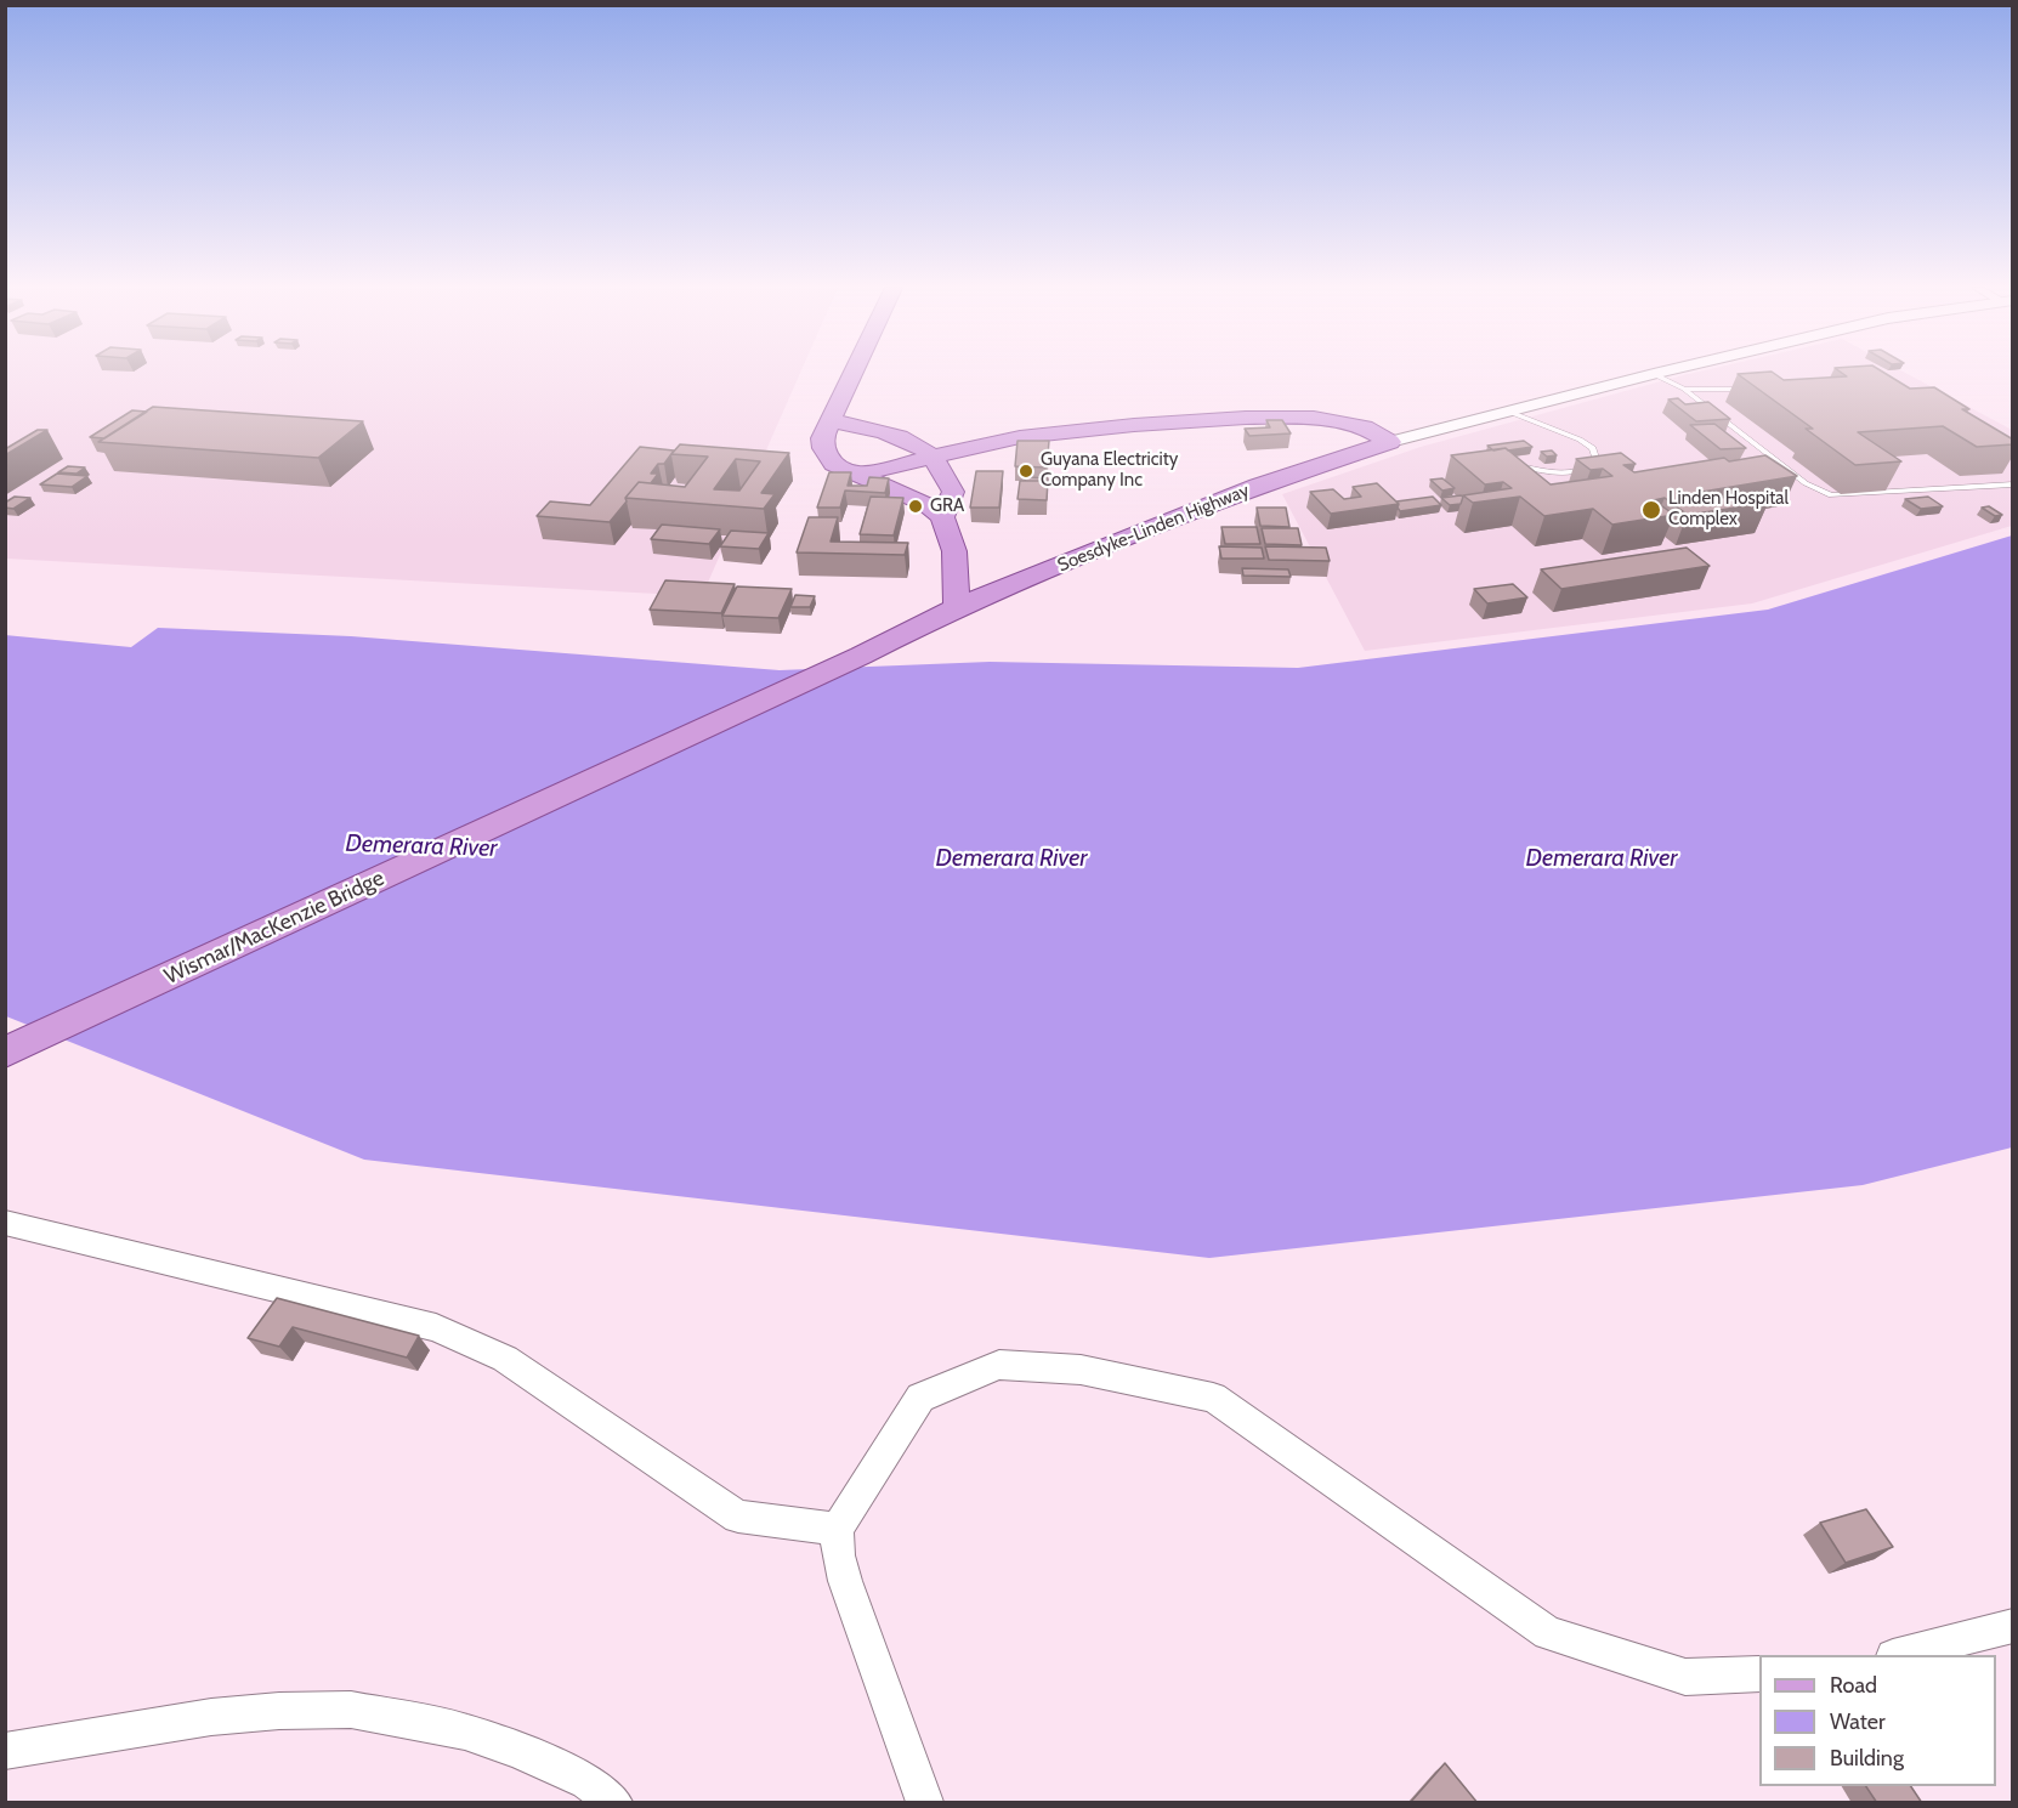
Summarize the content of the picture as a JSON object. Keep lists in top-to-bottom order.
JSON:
{
  "streets": {
    "main road": ["Soesdyke-Linden Highway", "Wismar/MacKenzie Bridge"]
  },
  "crossings": [
    ["Soesdyke-Linden Highway", "Wismar/MacKenzie Bridge"]
  ],
  "water": ["Demerara River"],
  "places": ["Guyana Electricity Company Inc", "GRA", "Linden Hospital Complex"],
  "legend": ["Road", "Water", "Building"]
}
